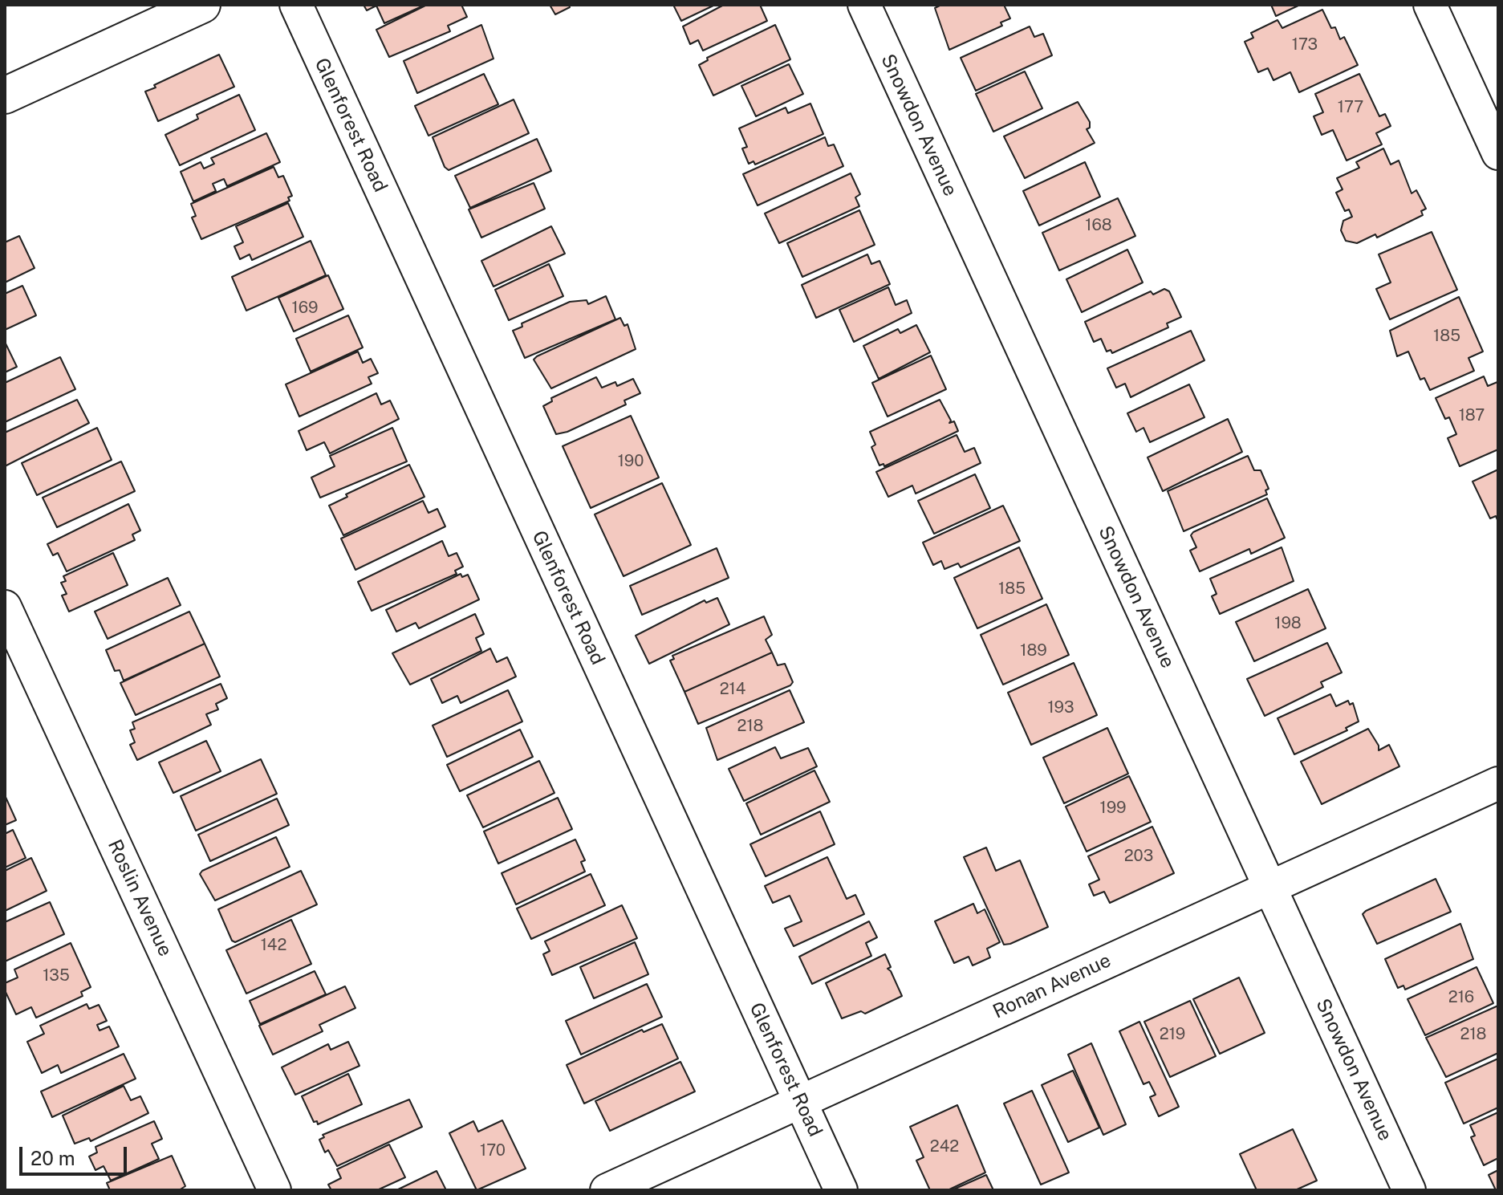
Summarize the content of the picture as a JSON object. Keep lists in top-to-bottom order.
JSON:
{
  "streets": {
    "street": [
      "Glenforest Road",
      "Snowdon Avenue",
      "Roslin Avenue",
      "Ronan Avenue"
    ]
  },
  "crossings": [
    ["Glenforest Road", "Ronan Avenue"],
    ["Snowdon Avenue", "Ronan Avenue"]
  ],
  "house_numbers": [
    "173",
    "177",
    "168",
    "169",
    "185",
    "187",
    "190",
    "185",
    "198",
    "189",
    "214",
    "193",
    "218",
    "199",
    "203",
    "142",
    "135",
    "216",
    "219",
    "218",
    "242",
    "170"
  ],
  "scale_bar": "20 m"
}
